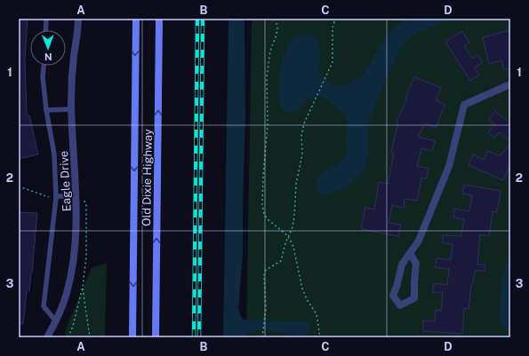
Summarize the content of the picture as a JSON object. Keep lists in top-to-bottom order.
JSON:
{
  "streets": {
    "main road": ["Old Dixie Highway"],
    "street": ["Eagle Drive"]
  },
  "north": "bottom",
  "grid": {
    "columns": [
      "A",
      "B",
      "C",
      "D"
    ],
    "rows": ["1", "2", "3"]
  }
}
